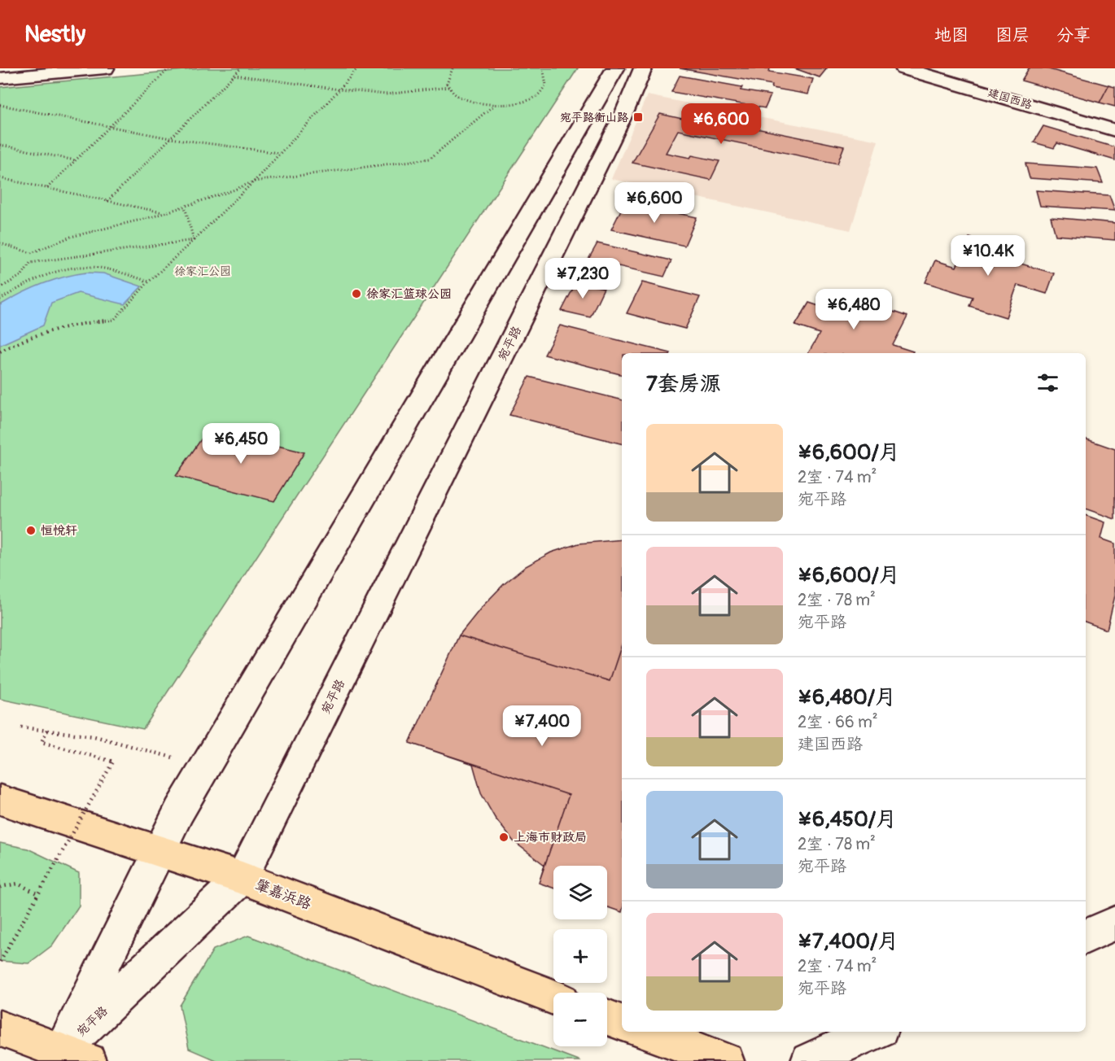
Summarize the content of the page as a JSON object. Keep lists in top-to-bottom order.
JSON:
{
  "streets": {
    "main road": ["建国西路", "宛平路", "肇嘉浜路"]
  },
  "crossings": [
    ["宛平路", "肇嘉浜路"]
  ],
  "parks": ["徐家汇公园"],
  "places": {
    "transit": ["宛平路衡山路"],
    "other": ["徐家汇篮球公园", "恒悦轩", "上海市财政局"]
  },
  "page": {
    "header": "Nestly",
    "nav": ["地图", "图层", "分享"],
    "price": [
      "¥6,600",
      "¥6,600",
      "¥10.4K",
      "¥7,230",
      "¥6,480",
      "¥6,450",
      "¥7,400"
    ],
    "heading": "7套房源",
    "list": [
      {
        "name": "¥6,600/月",
        "note": "2室 · 74 m² · 宛平路"
      },
      {
        "name": "¥6,600/月",
        "note": "2室 · 78 m² · 宛平路"
      },
      {
        "name": "¥6,480/月",
        "note": "2室 · 66 m² · 建国西路"
      },
      {
        "name": "¥6,450/月",
        "note": "2室 · 78 m² · 宛平路"
      },
      {
        "name": "¥7,400/月",
        "note": "2室 · 74 m² · 宛平路"
      }
    ],
    "map_buttons": ["+", "−"]
  }
}
